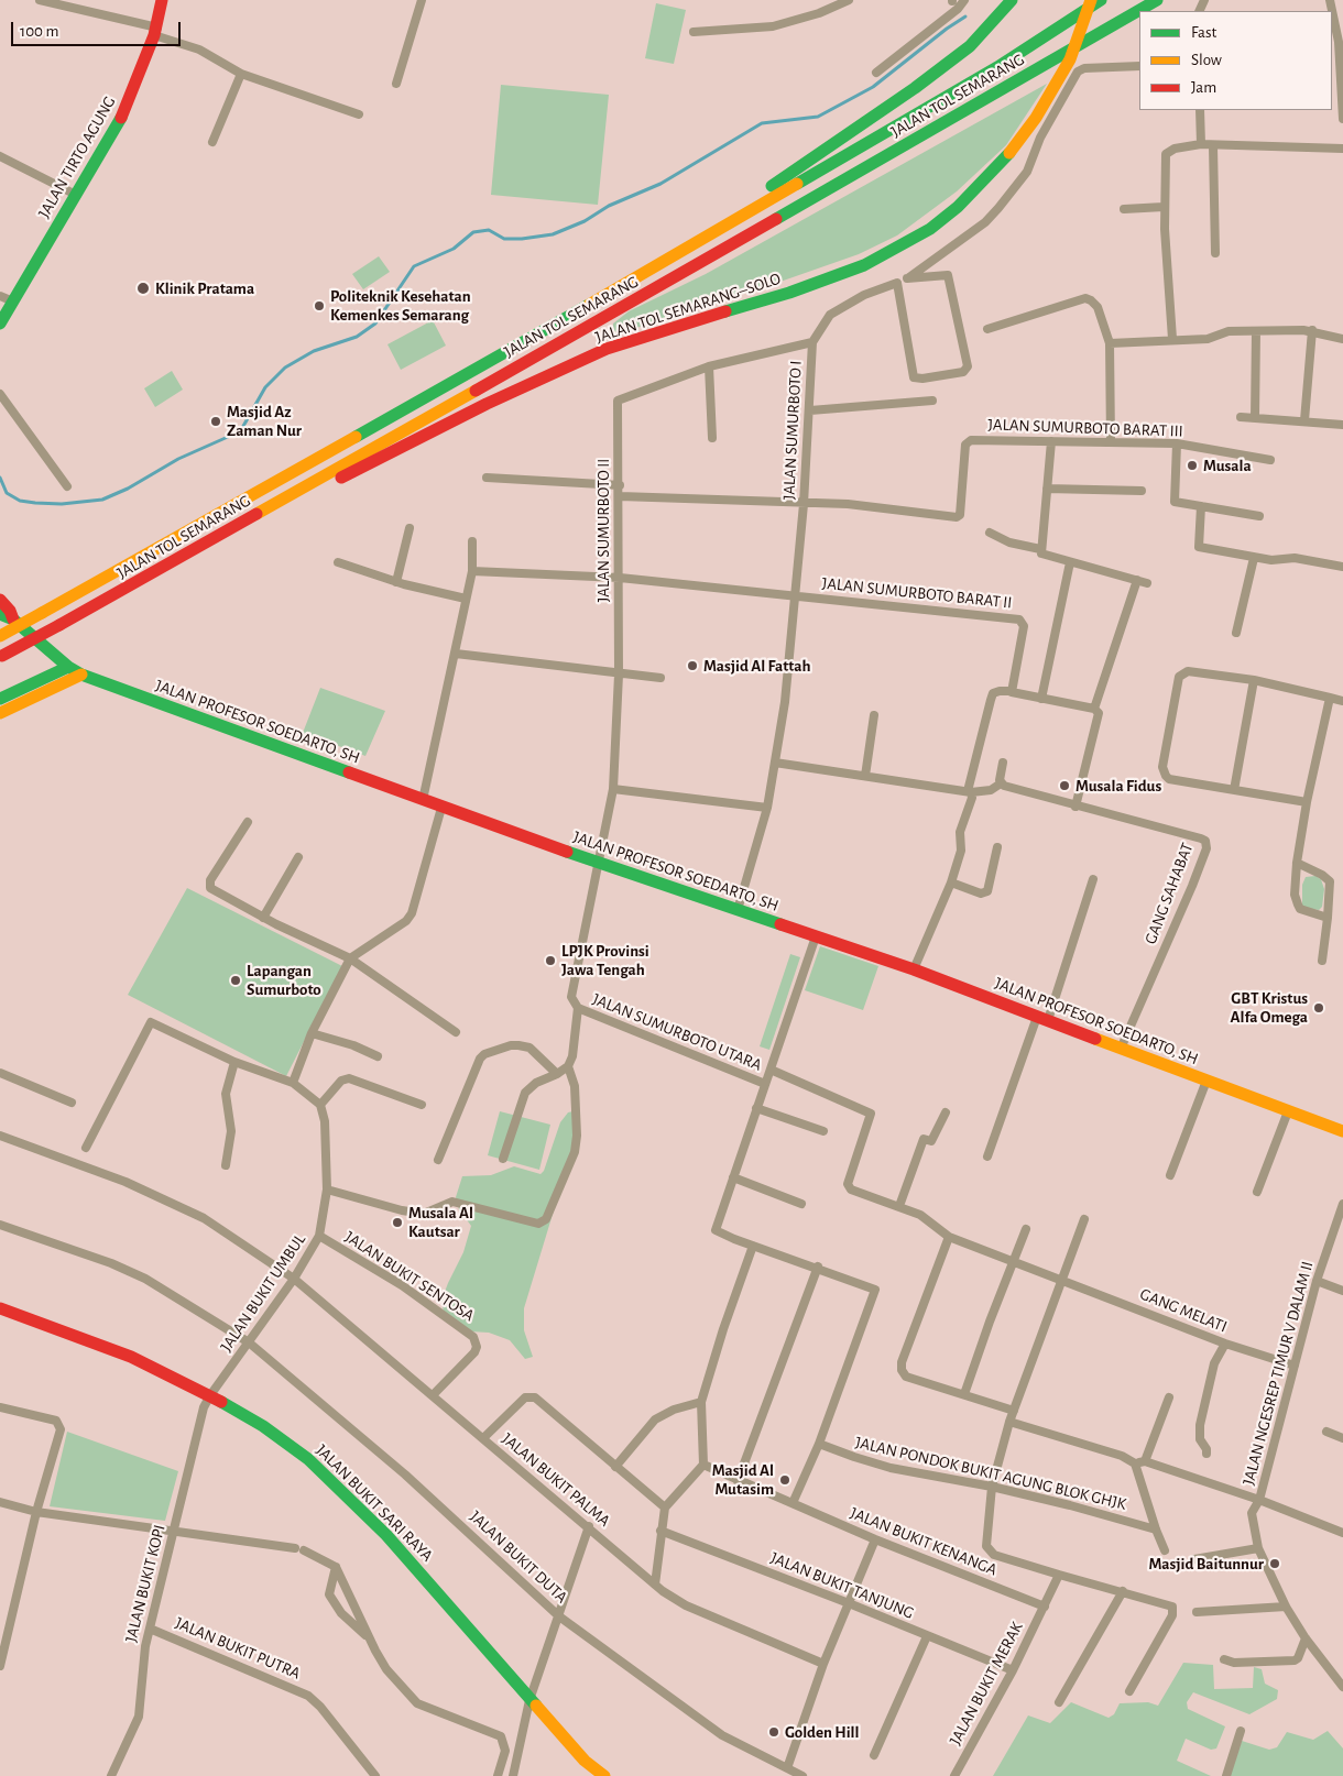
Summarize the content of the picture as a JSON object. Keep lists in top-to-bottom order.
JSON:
{
  "streets": {
    "main road": [
      "JALAN TOL SEMARANG",
      "JALAN TIRTO AGUNG",
      "JALAN TOL SEMARANG–SOLO",
      "JALAN PROFESOR SOEDARTO, SH",
      "JALAN BUKIT SARI RAYA"
    ],
    "street": [
      "JALAN SUMURBOTO BARAT III",
      "JALAN SUMURBOTO I",
      "JALAN SUMURBOTO II",
      "JALAN SUMURBOTO BARAT II",
      "GANG SAHABAT",
      "JALAN SUMURBOTO UTARA",
      "JALAN BUKIT SENTOSA",
      "JALAN BUKIT UMBUL",
      "GANG MELATI",
      "JALAN NGESREP TIMUR V DALAM II",
      "JALAN PONDOK BUKIT AGUNG BLOK GHJK",
      "JALAN BUKIT PALMA",
      "JALAN BUKIT KENANGA",
      "JALAN BUKIT DUTA",
      "JALAN BUKIT KOPI",
      "JALAN BUKIT TANJUNG",
      "JALAN BUKIT PUTRA",
      "JALAN BUKIT MERAK"
    ]
  },
  "crossings": [
    ["JALAN TOL SEMARANG", "JALAN TOL SEMARANG–SOLO"],
    ["JALAN SUMURBOTO BARAT III", "JALAN SUMURBOTO I"],
    ["JALAN SUMURBOTO I", "JALAN SUMURBOTO II"],
    ["JALAN SUMURBOTO I", "JALAN SUMURBOTO BARAT II"],
    ["JALAN SUMURBOTO I", "JALAN PROFESOR SOEDARTO, SH"],
    ["JALAN SUMURBOTO II", "JALAN PROFESOR SOEDARTO, SH"],
    ["JALAN SUMURBOTO II", "JALAN SUMURBOTO UTARA"],
    ["JALAN PROFESOR SOEDARTO, SH", "GANG SAHABAT"],
    ["JALAN PROFESOR SOEDARTO, SH", "JALAN SUMURBOTO UTARA"],
    ["JALAN BUKIT SENTOSA", "JALAN BUKIT UMBUL"],
    ["JALAN BUKIT SENTOSA", "JALAN BUKIT PALMA"],
    ["JALAN BUKIT UMBUL", "JALAN BUKIT PALMA"],
    ["JALAN BUKIT UMBUL", "JALAN BUKIT SARI RAYA"],
    ["JALAN BUKIT UMBUL", "JALAN BUKIT DUTA"],
    ["JALAN BUKIT UMBUL", "JALAN BUKIT KOPI"],
    ["GANG MELATI", "JALAN NGESREP TIMUR V DALAM II"],
    ["JALAN BUKIT SARI RAYA", "JALAN BUKIT KOPI"],
    ["JALAN BUKIT KENANGA", "JALAN BUKIT MERAK"],
    ["JALAN BUKIT KOPI", "JALAN BUKIT PUTRA"],
    ["JALAN BUKIT TANJUNG", "JALAN BUKIT MERAK"]
  ],
  "places": [
    "Klinik Pratama",
    "Politeknik Kesehatan Kemenkes Semarang",
    "Masjid Az Zaman Nur",
    "Musala",
    "Masjid Al Fattah",
    "Musala Fidus",
    "LPJK Provinsi Jawa Tengah",
    "Lapangan Sumurboto",
    "GBT Kristus Alfa Omega",
    "Musala Al Kautsar",
    "Masjid Al Mutasim",
    "Masjid Baitunnur",
    "Golden Hill"
  ],
  "legend": ["Fast", "Slow", "Jam"],
  "scale_bar": "100 m"
}
